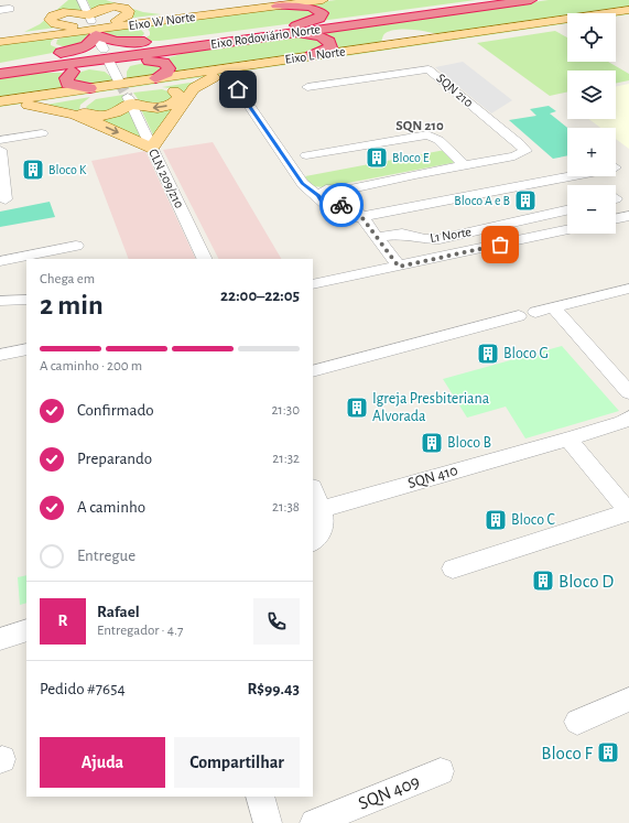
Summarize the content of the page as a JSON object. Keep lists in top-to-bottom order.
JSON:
{
  "streets": {
    "highway": ["Eixo Rodoviário Norte"],
    "main road": ["Eixo W Norte", "Eixo L Norte"],
    "street": [
      "SQN 210",
      "CLN 209/210",
      "L1 Norte",
      "SQN 410",
      "SQN 409"
    ]
  },
  "districts": ["SQN 210"],
  "places": {
    "building": [
      "Bloco E",
      "Bloco K",
      "Bloco A e B",
      "Bloco G",
      "Igreja Presbiteriana Alvorada",
      "Bloco B",
      "Bloco C",
      "Bloco D",
      "Bloco F"
    ]
  },
  "page": {
    "map_buttons": ["+", "−"],
    "heading": ["2 min", "Chega em", "22:00–22:05"],
    "panel": [
      "Rafael",
      "Entregador · 4.7",
      "Pedido #7654",
      "R$99.43"
    ],
    "bar": "A caminho · 200 m",
    "list": [
      ["Confirmado", "21:30"],
      ["Preparando", "21:32"],
      ["A caminho", "21:38"],
      "Entregue"
    ],
    "round": "R",
    "buttons": ["Ajuda", "Compartilhar"]
  }
}
